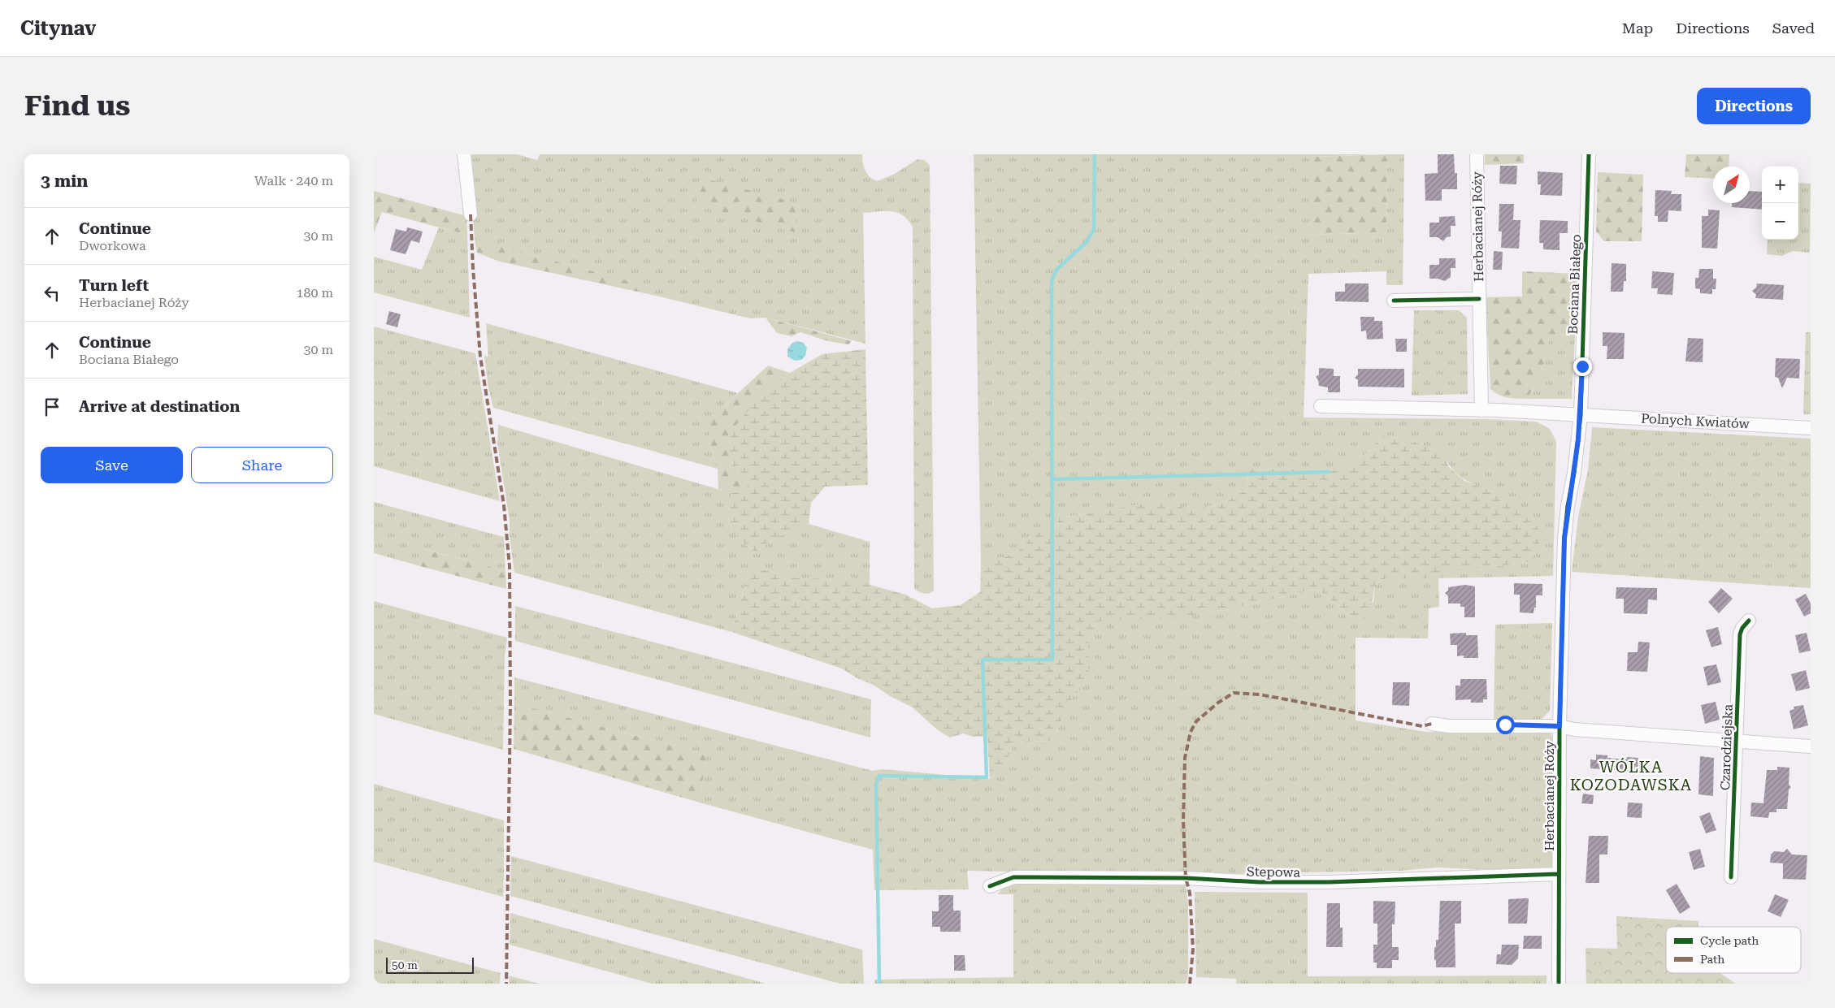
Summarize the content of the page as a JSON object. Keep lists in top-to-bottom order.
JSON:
{
  "streets": {
    "street": [
      "Herbacianej Róży",
      "Bociana Białego",
      "Polnych Kwiatów",
      "Czarodziejska",
      "Stepowa"
    ]
  },
  "crossings": [
    ["Herbacianej Róży", "Bociana Białego"],
    ["Herbacianej Róży", "Polnych Kwiatów"],
    ["Herbacianej Róży", "Czarodziejska"],
    ["Herbacianej Róży", "Stepowa"],
    ["Bociana Białego", "Polnych Kwiatów"]
  ],
  "districts": ["WÓLKA KOZODAWSKA"],
  "legend": ["Cycle path", "Path"],
  "scale_bar": "50 m",
  "north": "top right",
  "page": {
    "header": "Citynav",
    "nav": ["Map", "Directions", "Saved"],
    "buttons": [
      "Directions",
      ["Save", "Share"]
    ],
    "title": "Find us",
    "heading": ["3 min", "Walk · 240 m"],
    "map_buttons": ["+", "−"],
    "list": [
      ["Continue", "Dworkowa", "30 m"],
      ["Turn left", "Herbacianej Róży", "180 m"],
      ["Continue", "Bociana Białego", "30 m"],
      "Arrive at destination"
    ],
    "scale": "50 m"
  }
}
